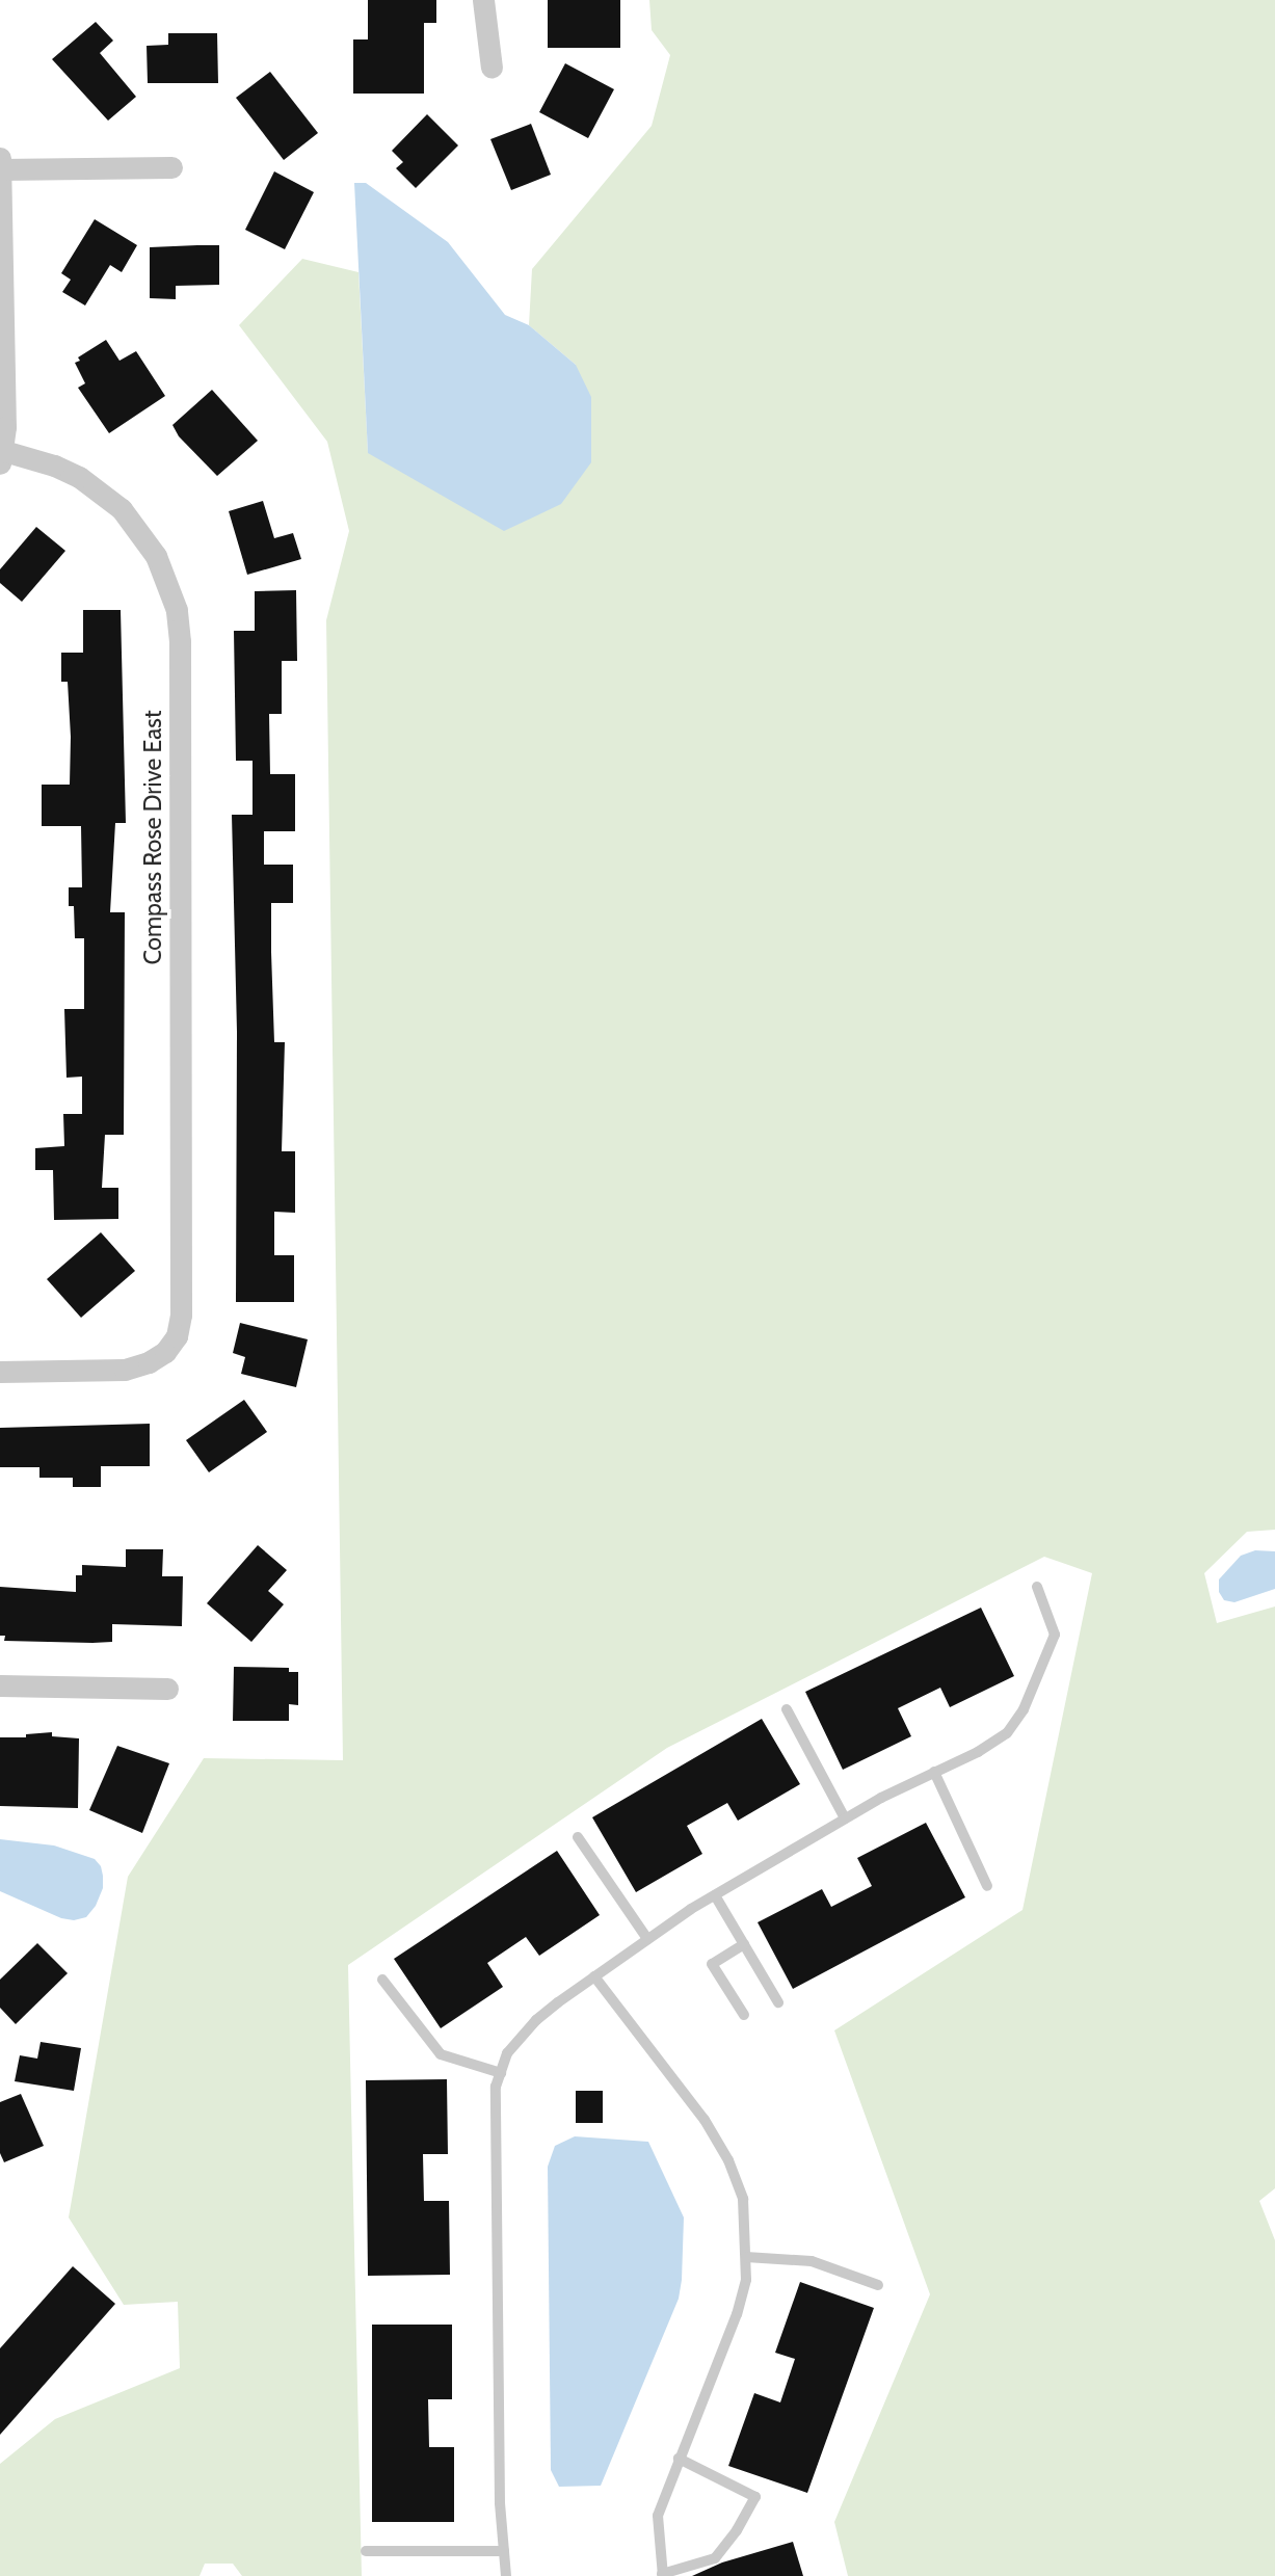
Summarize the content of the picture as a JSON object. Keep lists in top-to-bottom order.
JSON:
{
  "streets": {
    "street": ["Compass Rose Drive East"]
  }
}
